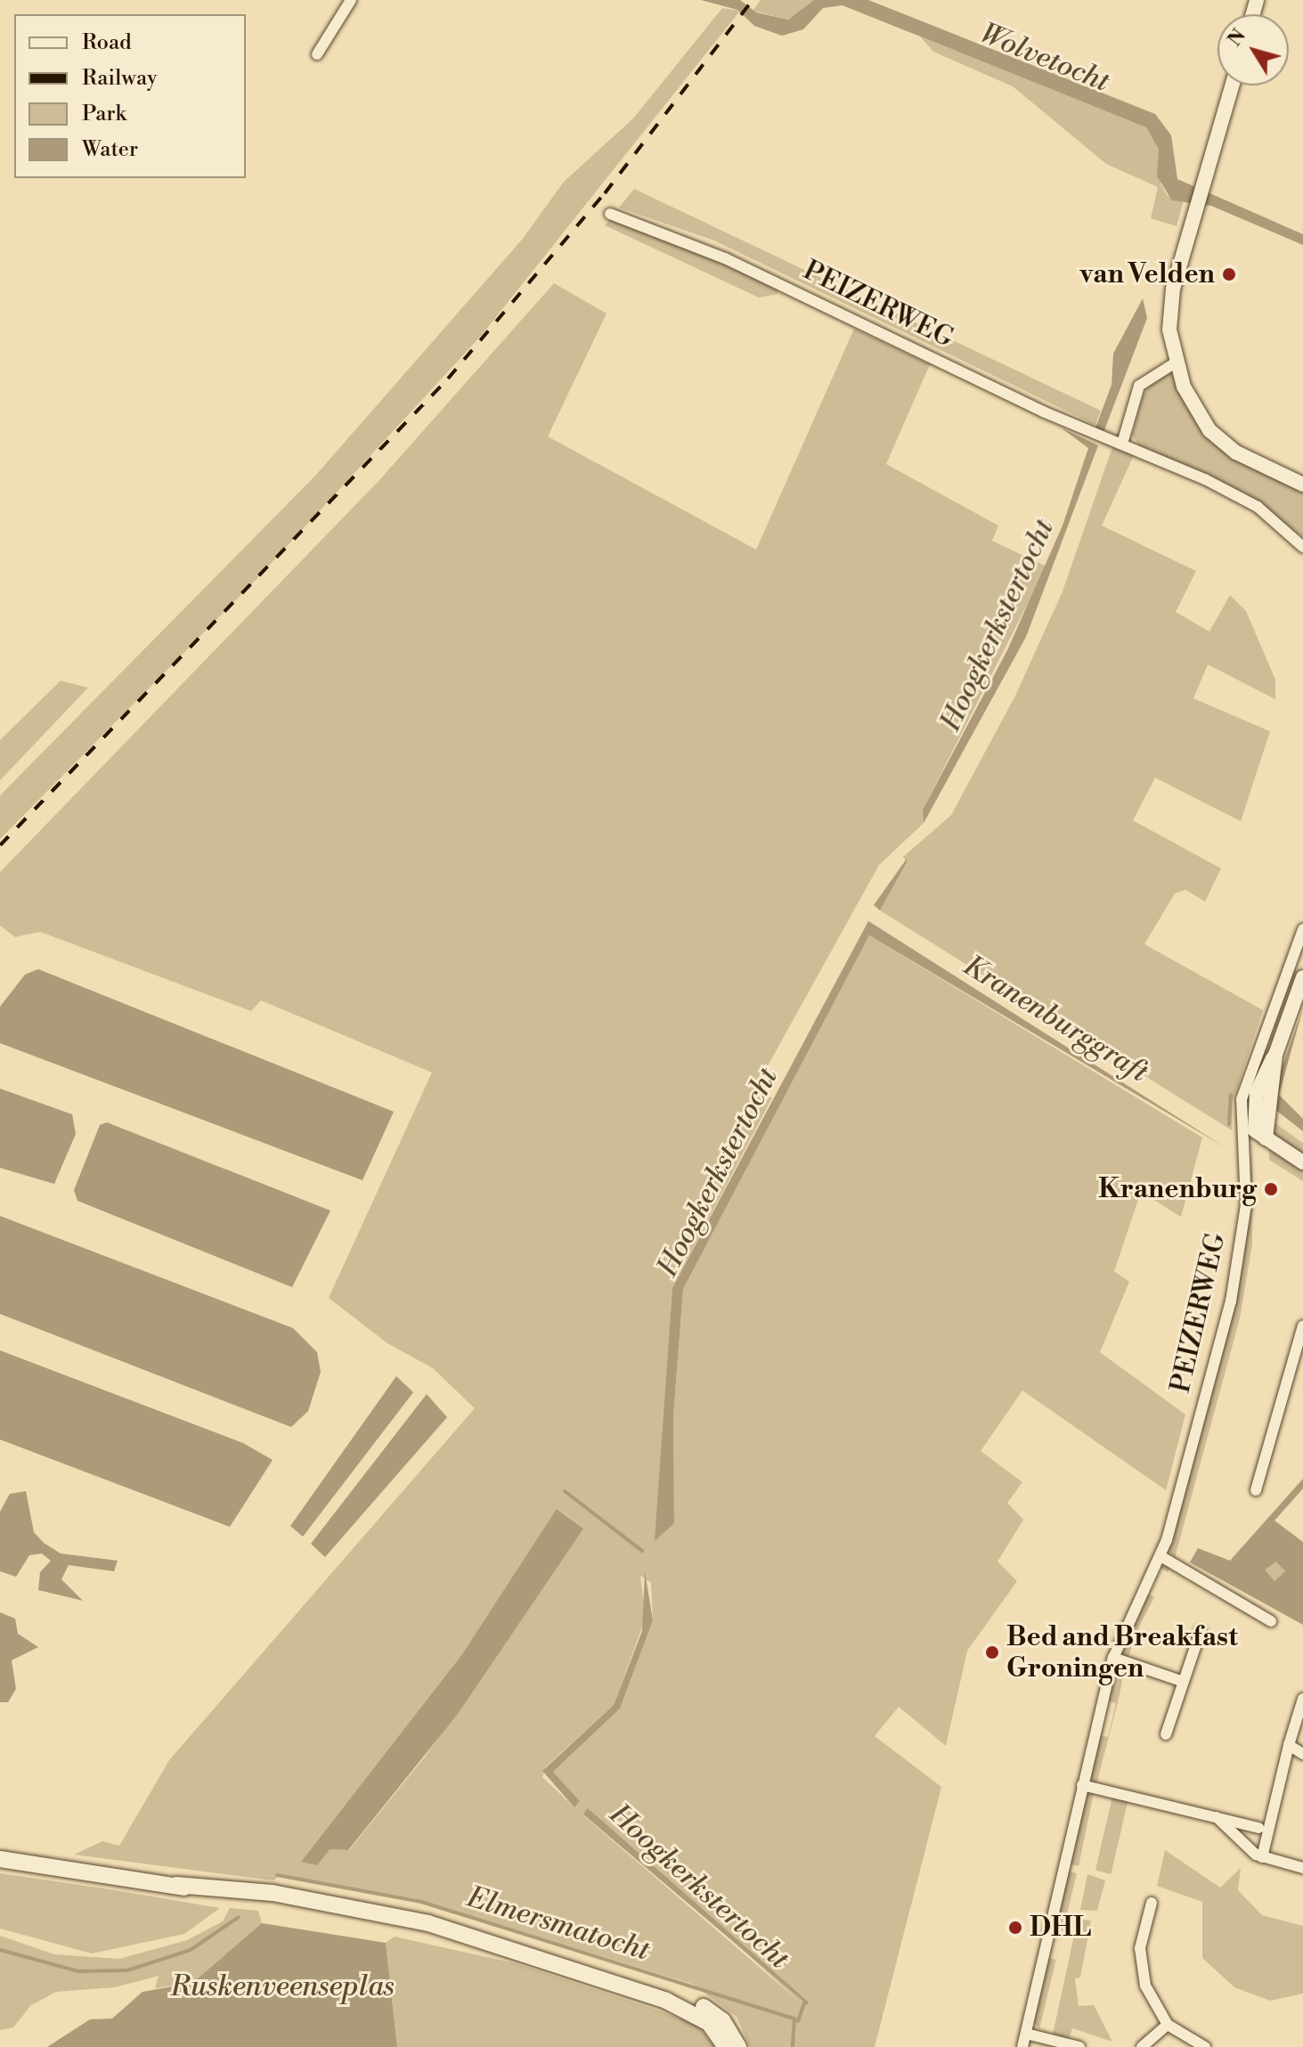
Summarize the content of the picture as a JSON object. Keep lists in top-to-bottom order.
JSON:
{
  "streets": {
    "street": ["PEIZERWEG"]
  },
  "water": [
    "Wolvetocht",
    "Hoogkerkstertocht",
    "Kranenburggraft",
    "Elmersmatocht",
    "Ruskenveenseplas"
  ],
  "places": [
    "van Velden",
    "Kranenburg",
    "Bed and Breakfast Groningen",
    "DHL"
  ],
  "legend": [
    "Road",
    "Railway",
    "Park",
    "Water"
  ],
  "north": "top left"
}
